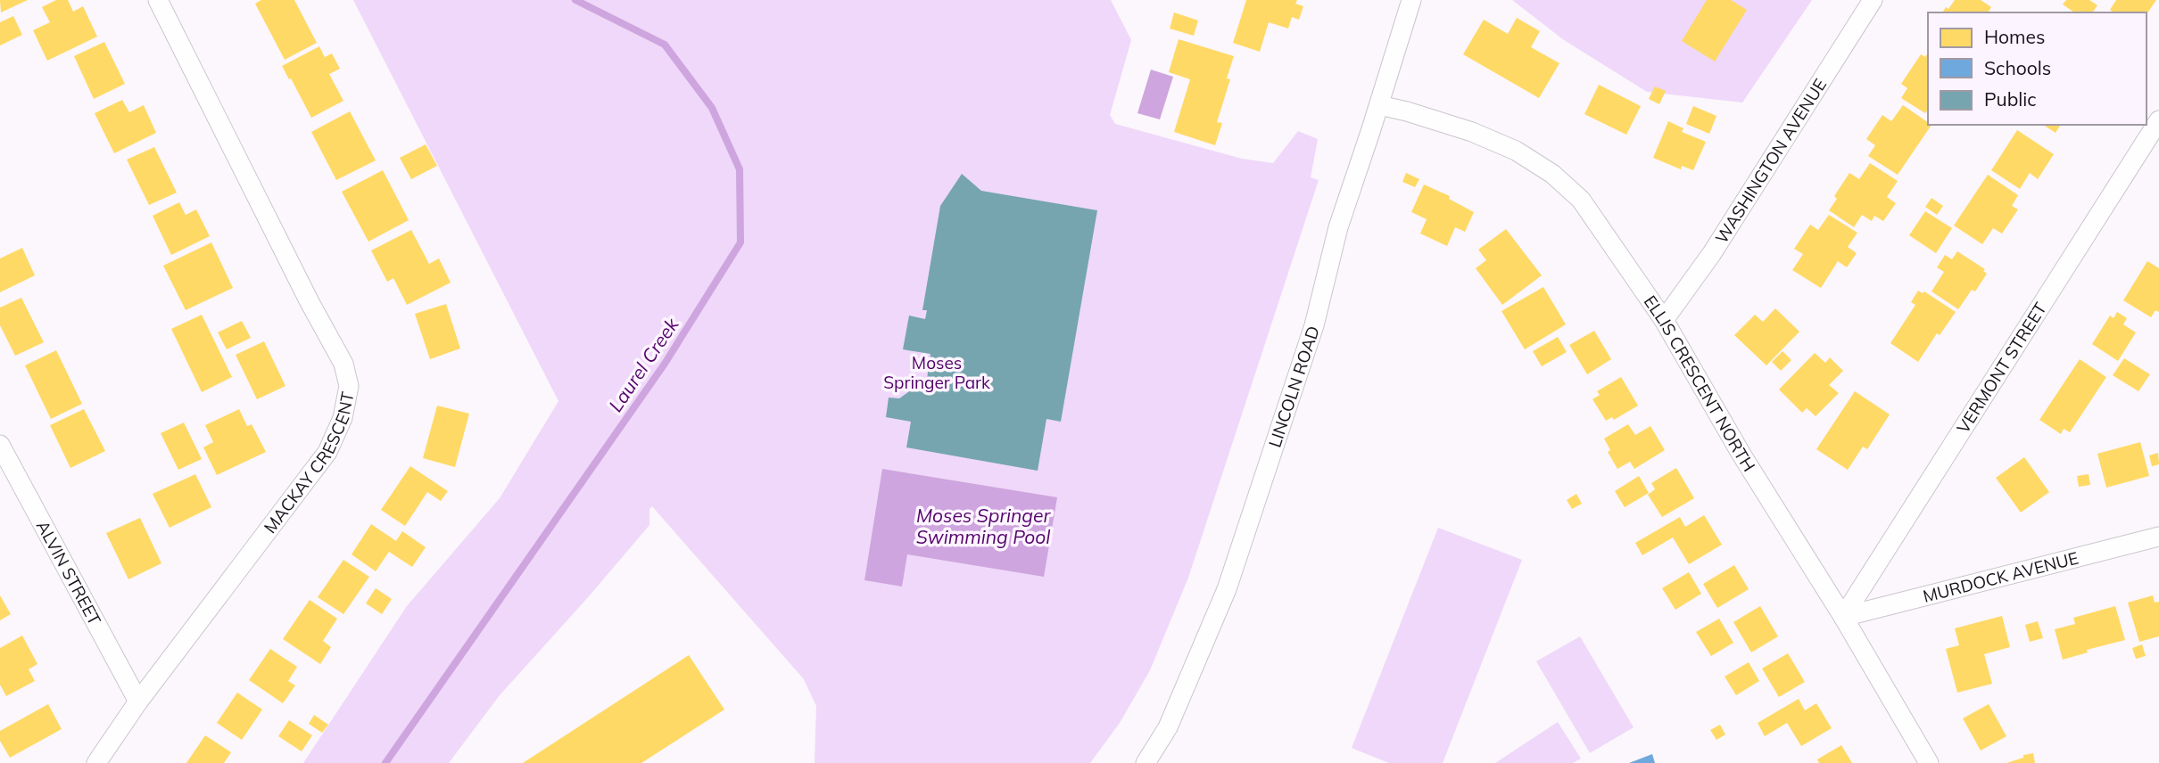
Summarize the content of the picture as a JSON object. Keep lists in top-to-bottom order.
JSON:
{
  "streets": {
    "street": [
      "WASHINGTON AVENUE",
      "VERMONT STREET",
      "ELLIS CRESCENT NORTH",
      "LINCOLN ROAD",
      "MACKAY CRESCENT",
      "ALVIN STREET",
      "MURDOCK AVENUE"
    ]
  },
  "crossings": [
    ["WASHINGTON AVENUE", "ELLIS CRESCENT NORTH"],
    ["VERMONT STREET", "ELLIS CRESCENT NORTH"],
    ["VERMONT STREET", "MURDOCK AVENUE"],
    ["ELLIS CRESCENT NORTH", "LINCOLN ROAD"],
    ["ELLIS CRESCENT NORTH", "MURDOCK AVENUE"],
    ["MACKAY CRESCENT", "ALVIN STREET"]
  ],
  "water": ["Laurel Creek", "Moses Springer Swimming Pool"],
  "parks": ["Moses Springer Park"],
  "legend": ["Homes", "Schools", "Public"]
}
